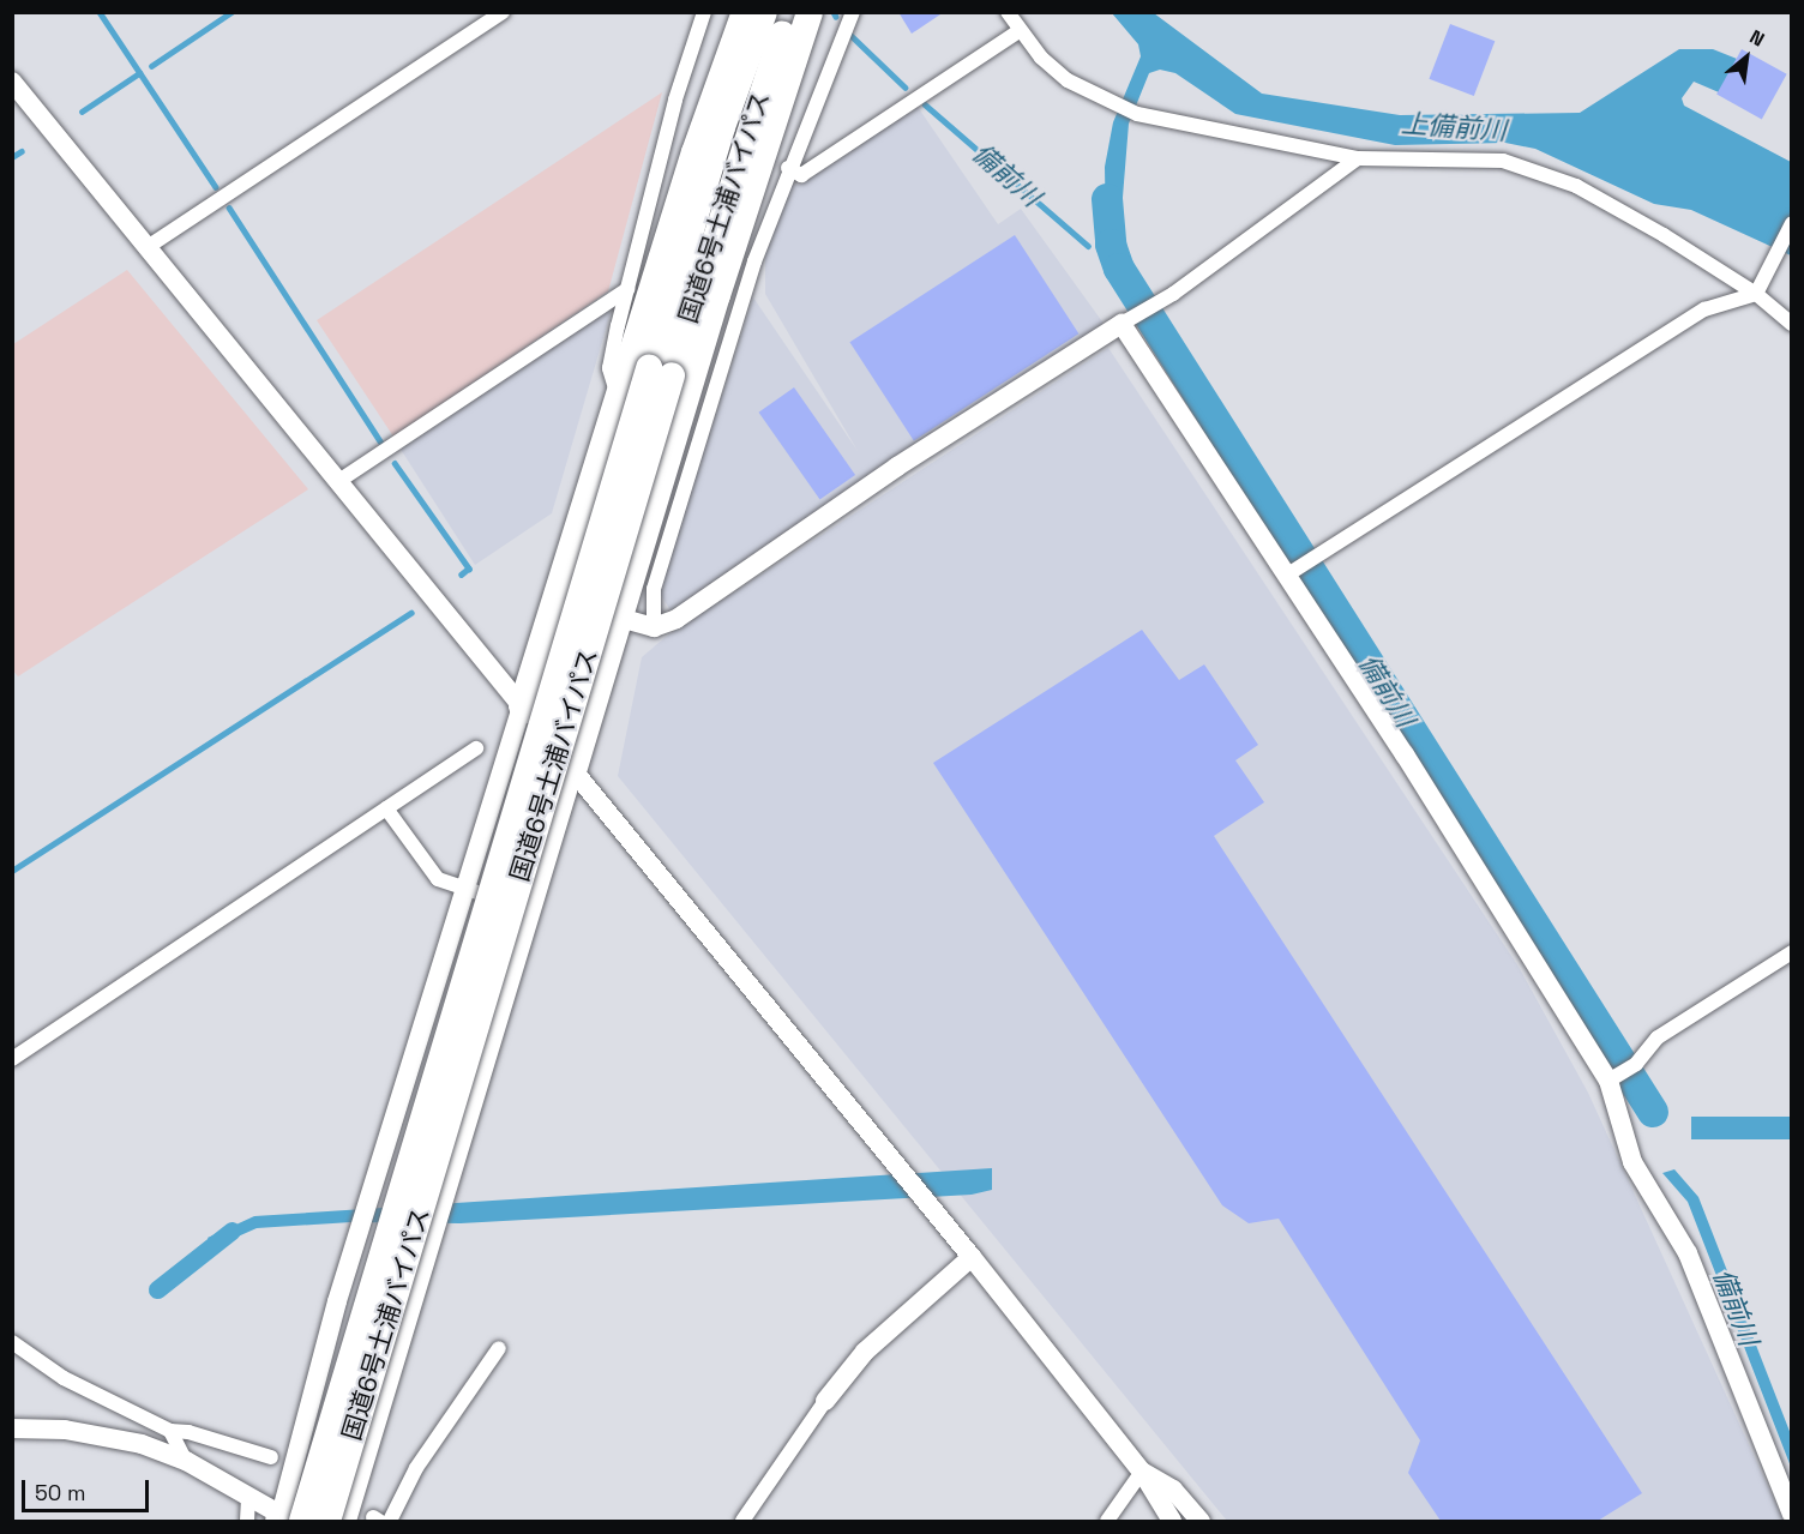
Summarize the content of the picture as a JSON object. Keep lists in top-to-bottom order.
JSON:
{
  "streets": {
    "highway": ["国道6号土浦バイパス"]
  },
  "water": ["上備前川", "備前川"],
  "scale_bar": "50 m",
  "north": "top right"
}
